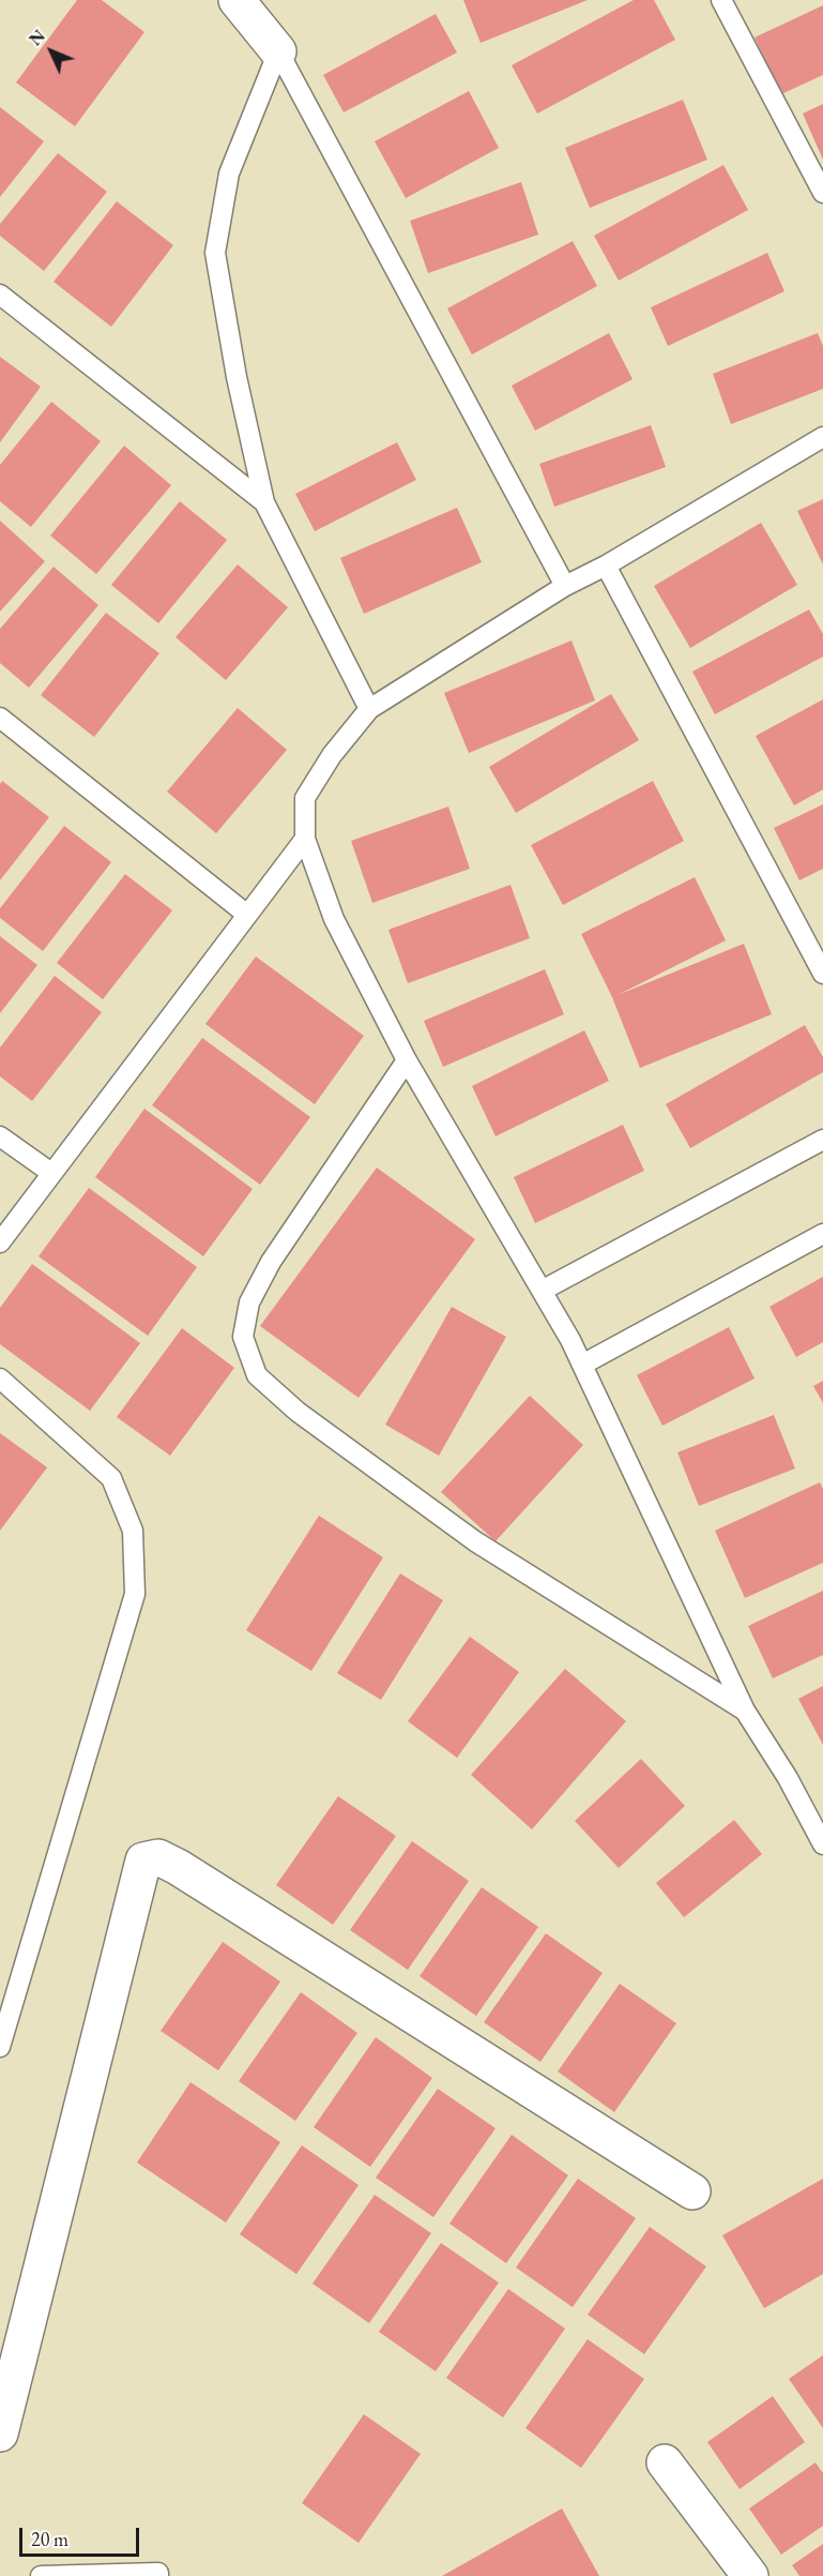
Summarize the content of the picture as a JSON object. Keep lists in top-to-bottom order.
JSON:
{
  "scale_bar": "20 m",
  "north": "top left"
}
